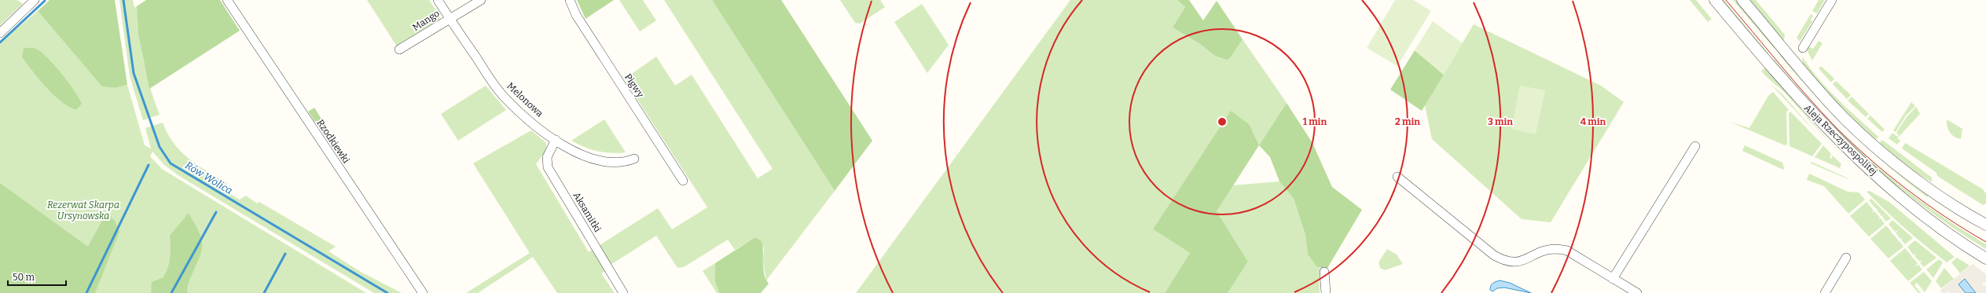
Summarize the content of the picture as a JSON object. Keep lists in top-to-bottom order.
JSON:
{
  "streets": {
    "street": [
      "Mango",
      "Pigwy",
      "Melonowa",
      "Aleja Rzeczypospolitej",
      "Rzodkiewki",
      "Aksamitki"
    ]
  },
  "crossings": [
    ["Mango", "Melonowa"],
    ["Melonowa", "Aksamitki"]
  ],
  "water": ["Rów Wolica"],
  "parks": ["Rezerwat Skarpa Ursynowska"],
  "scale_bar": "50 m",
  "rings": [
    "1 min",
    "2 min",
    "3 min",
    "4 min"
  ]
}
